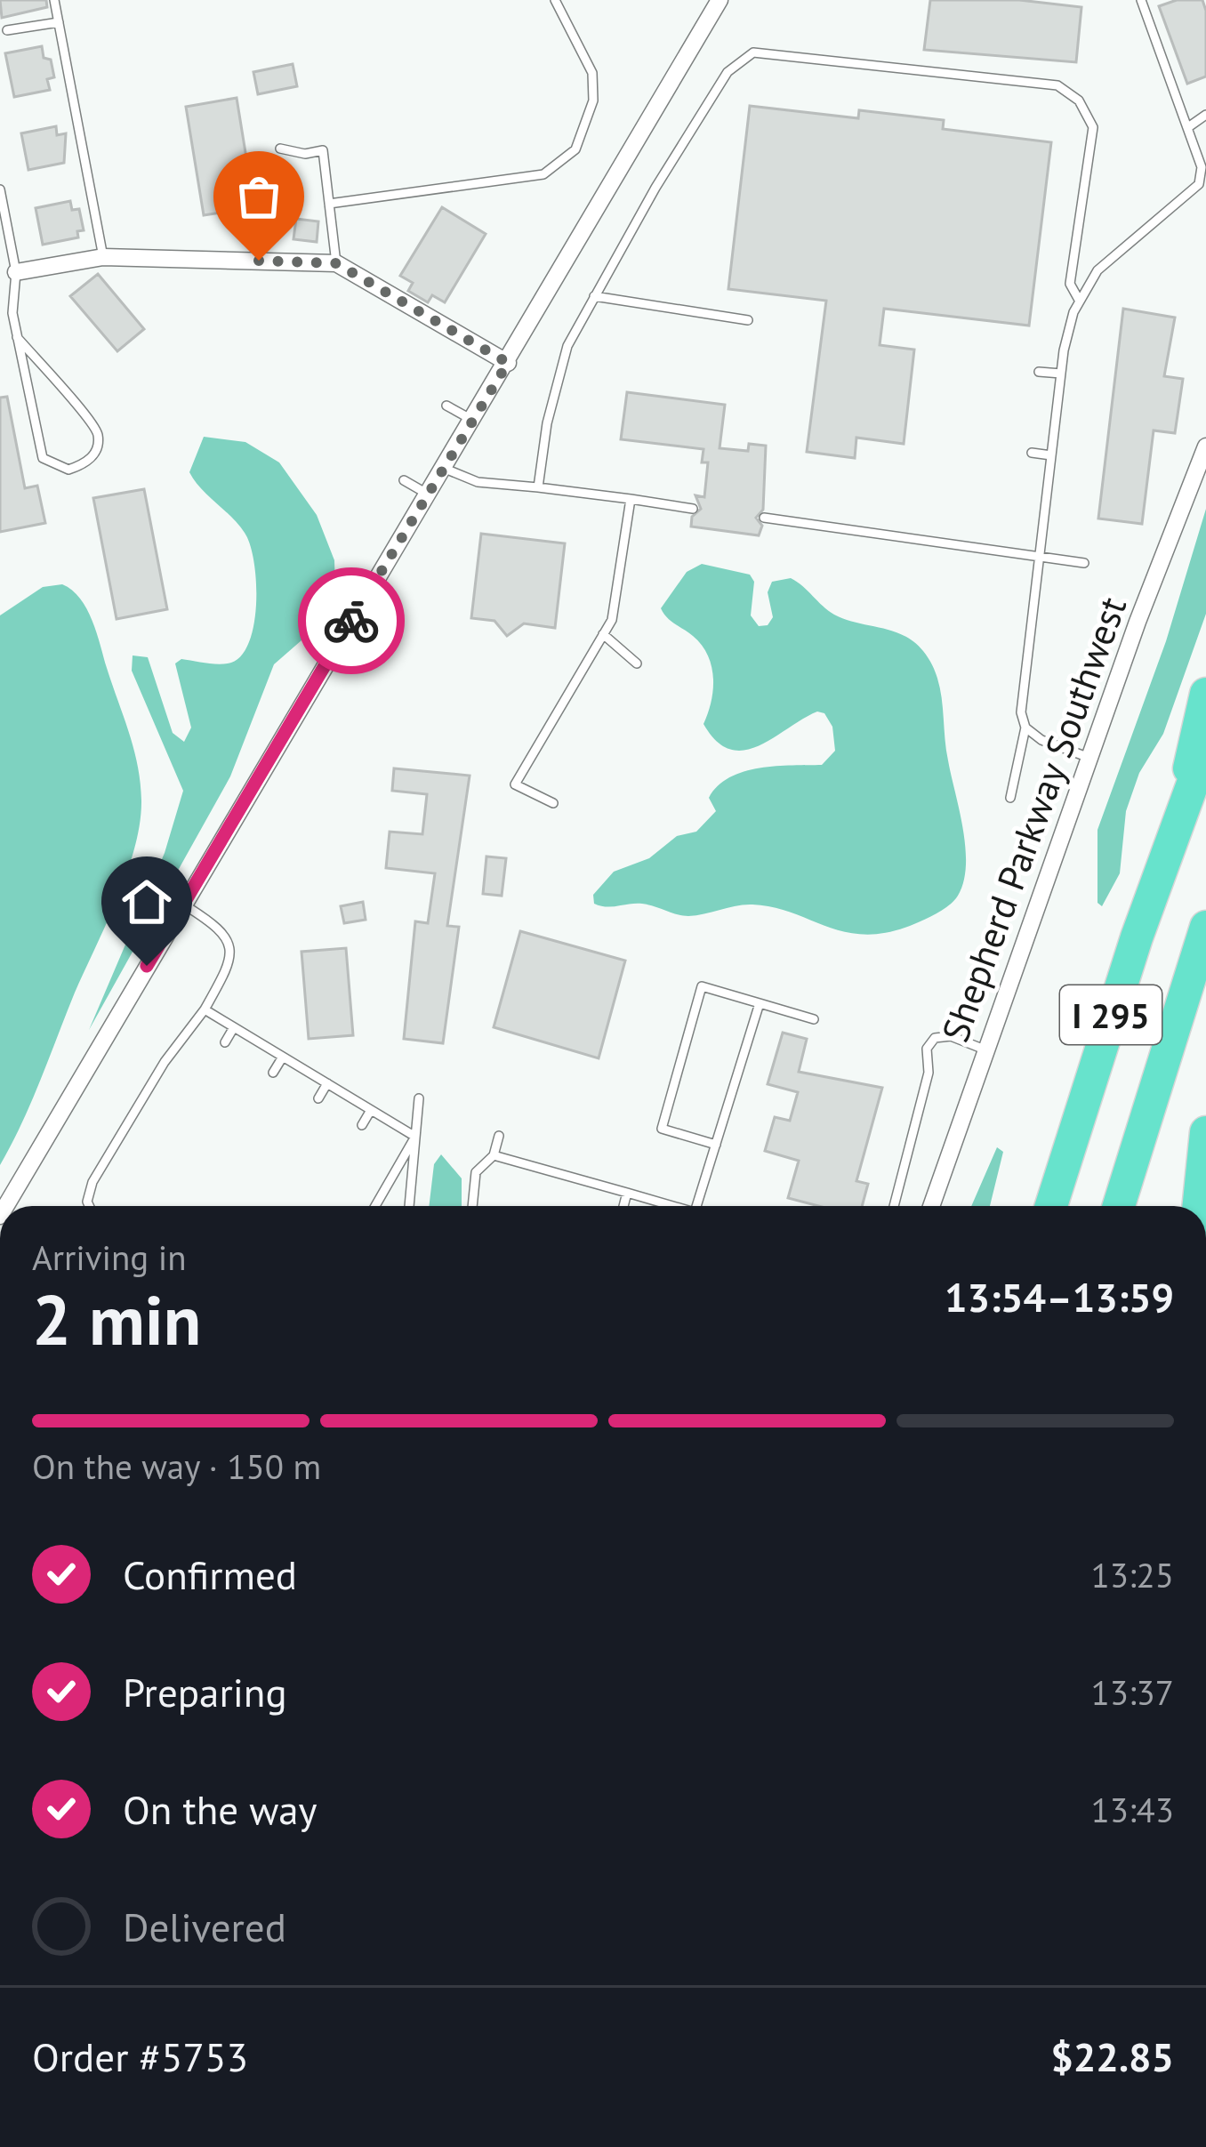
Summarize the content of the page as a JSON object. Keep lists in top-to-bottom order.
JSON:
{
  "streets": {
    "highway": ["I 295"],
    "street": ["Shepherd Parkway Southwest"]
  },
  "page": {
    "heading": ["2 min", "Arriving in", "13:54–13:59"],
    "panel": ["Order #5753", "$22.85"],
    "bar": "On the way · 150 m",
    "list": [
      ["Confirmed", "13:25"],
      ["Preparing", "13:37"],
      ["On the way", "13:43"],
      "Delivered"
    ]
  }
}
